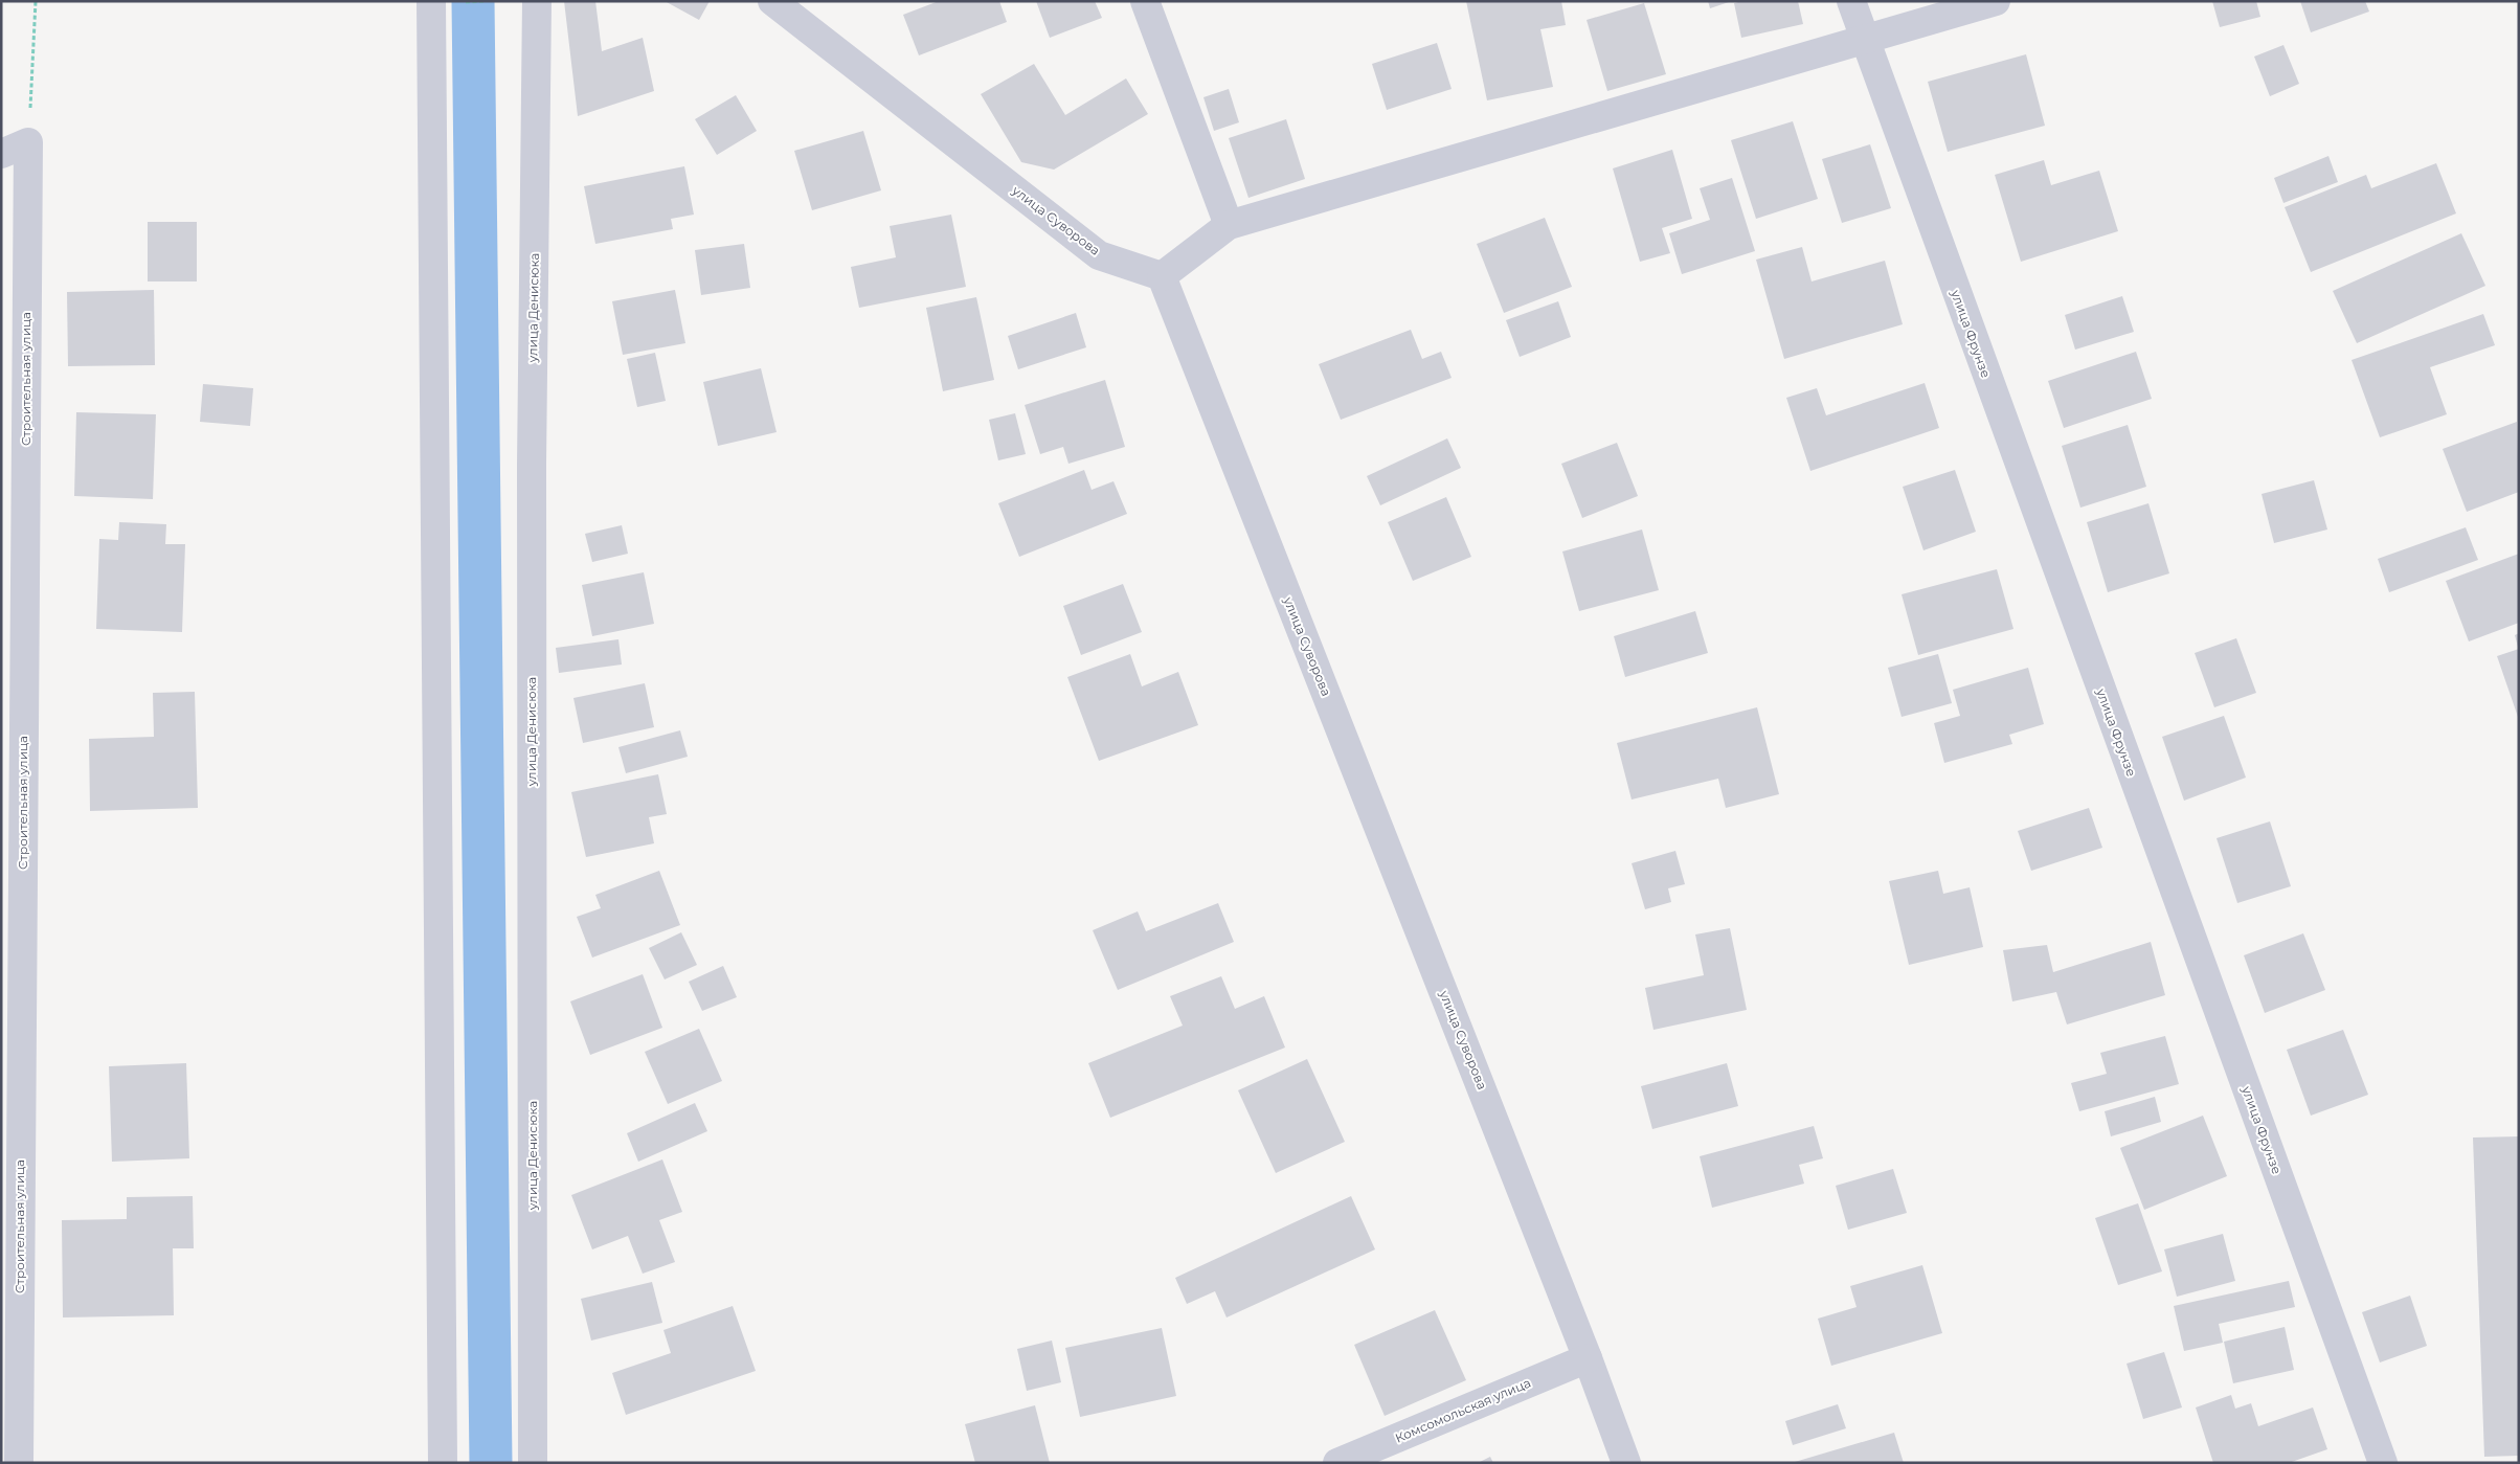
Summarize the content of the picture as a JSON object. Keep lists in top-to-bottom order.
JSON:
{
  "streets": {
    "street": [
      "улица Суворова",
      "улица Денисюка",
      "улица Фрунзе",
      "Строительная улица",
      "Комсомольская улица"
    ]
  },
  "crossings": [
    ["улица Суворова", "Комсомольская улица"]
  ]
}
